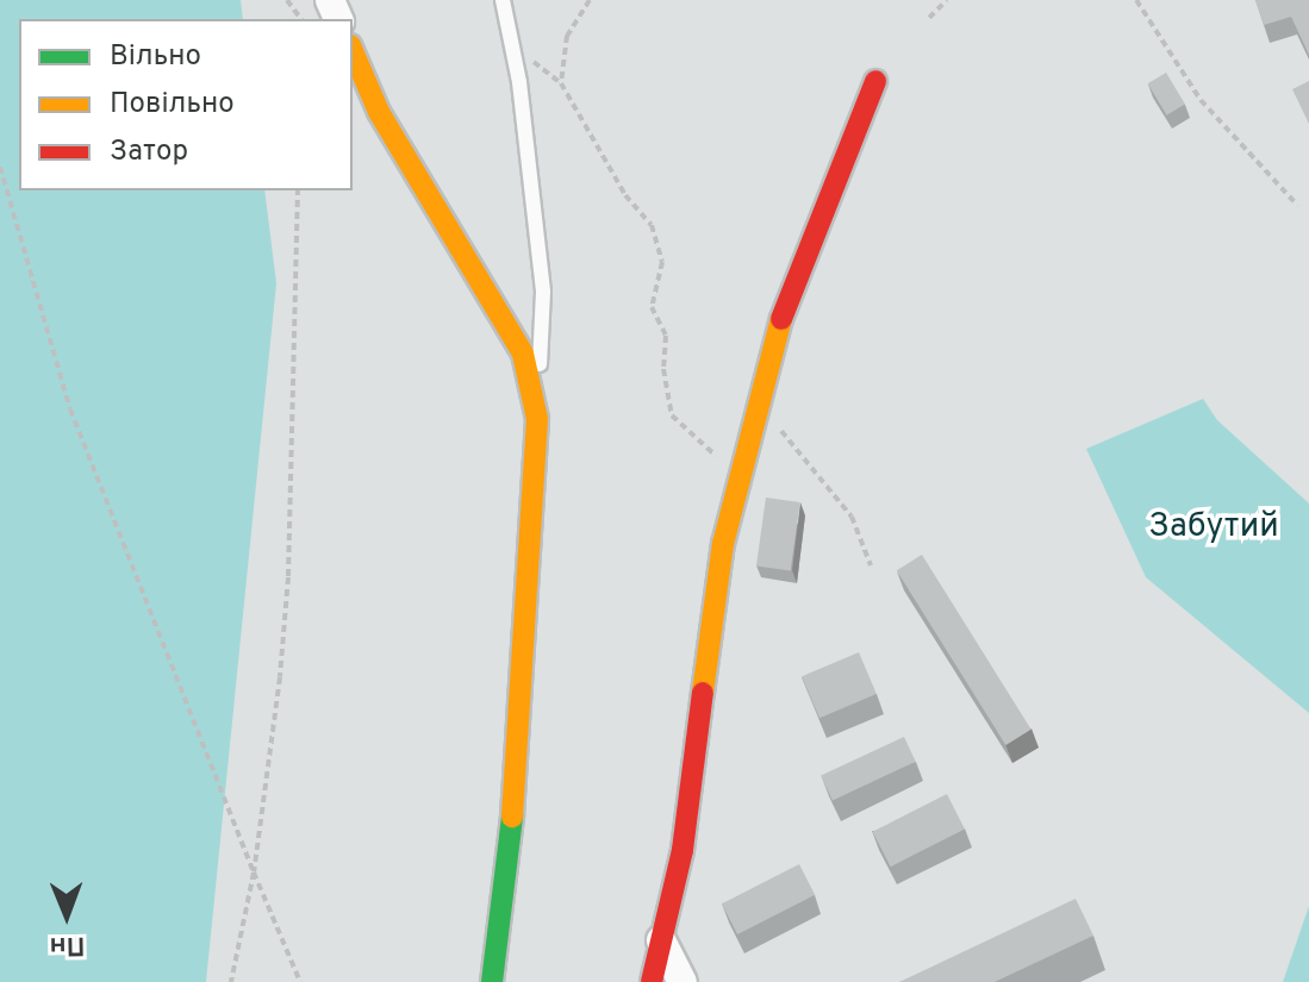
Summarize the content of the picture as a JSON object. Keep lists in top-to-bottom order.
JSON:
{
  "parks": ["Забутий"],
  "legend": ["Вільно", "Повільно", "Затор"],
  "north": "bottom"
}
